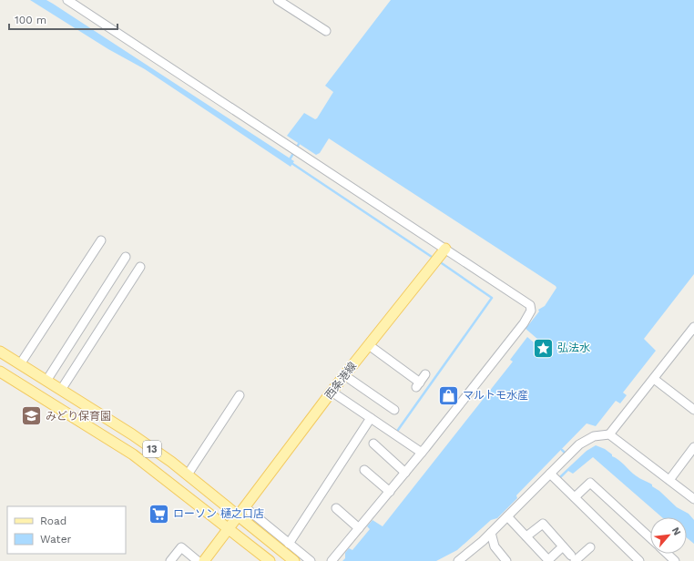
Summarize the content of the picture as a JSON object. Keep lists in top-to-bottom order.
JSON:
{
  "streets": {
    "main road": ["西条港線", "13"]
  },
  "crossings": [
    ["西条港線", "13"]
  ],
  "places": {
    "place": ["弘法水"],
    "shop": ["マルトモ水産"],
    "school or university": ["みどり保育園"],
    "supermarket": ["ローソン 樋之口店"]
  },
  "legend": ["Road", "Water"],
  "scale_bar": "100 m",
  "north": "top right"
}
